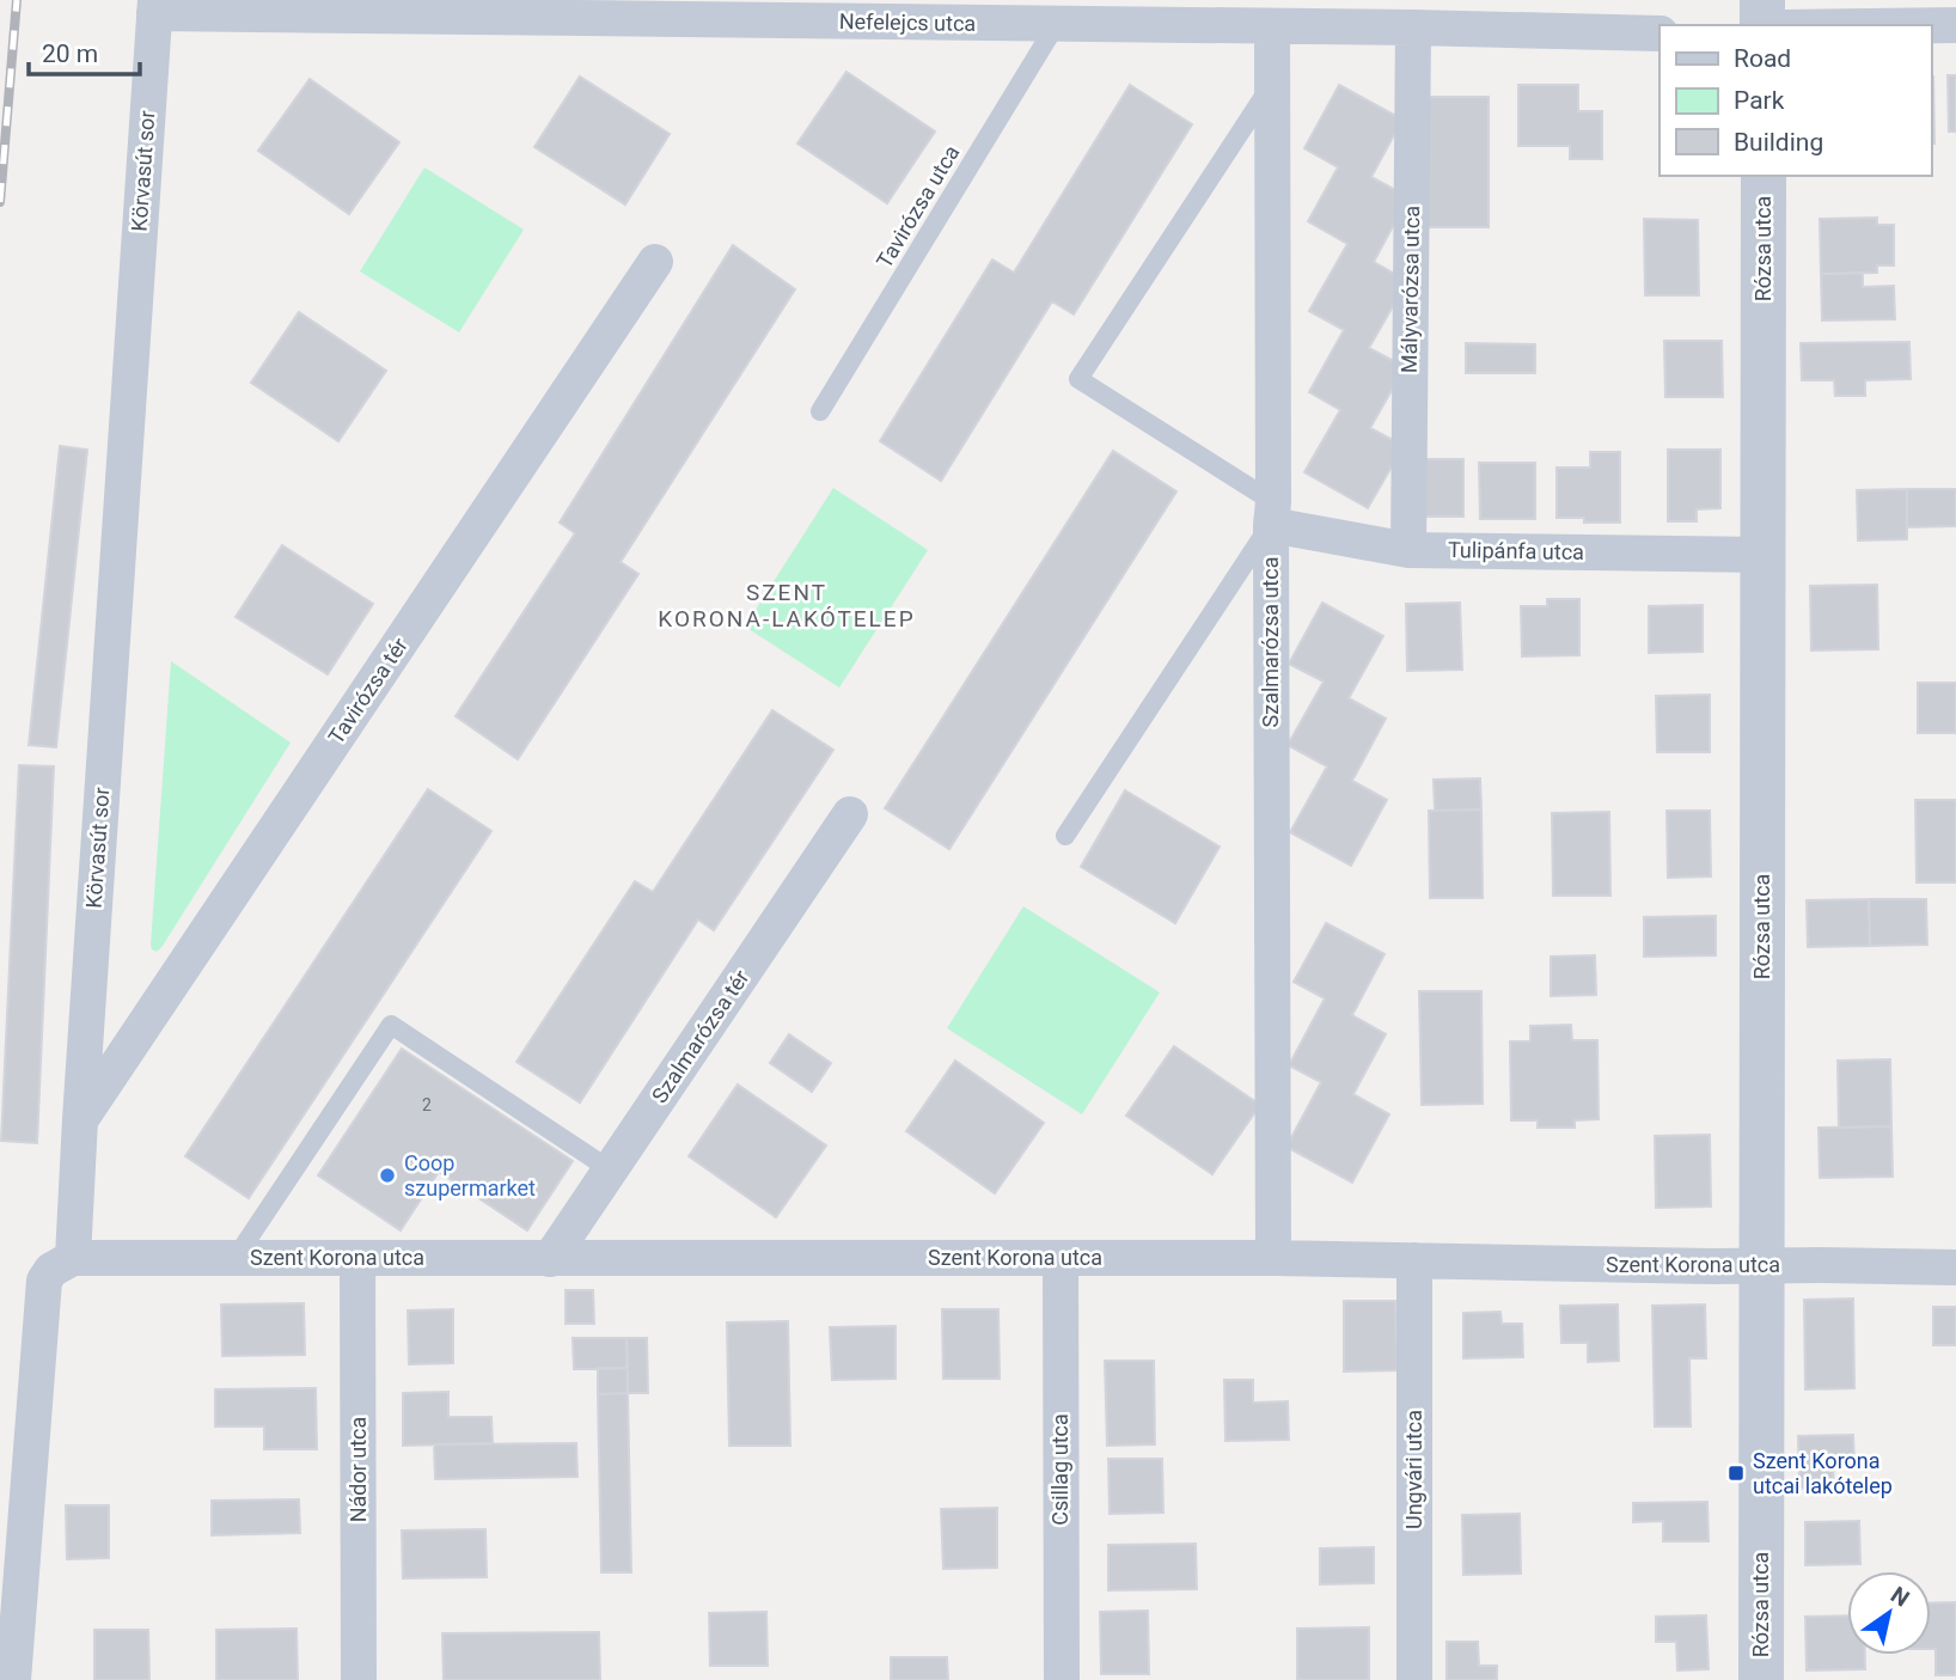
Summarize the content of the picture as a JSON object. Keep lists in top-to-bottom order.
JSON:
{
  "streets": {
    "street": [
      "Nefelejcs utca",
      "Körvasút sor",
      "Rózsa utca",
      "Mályvarózsa utca",
      "Tulipánfa utca",
      "Szalmarózsa utca",
      "Tavirózsa tér",
      "Szalmarózsa tér",
      "Szent Korona utca",
      "Nádor utca",
      "Csillag utca",
      "Ungvári utca"
    ],
    "lane": ["Tavirózsa utca"]
  },
  "crossings": [
    ["Nefelejcs utca", "Körvasút sor"],
    ["Nefelejcs utca", "Tavirózsa utca"],
    ["Nefelejcs utca", "Mályvarózsa utca"],
    ["Nefelejcs utca", "Szalmarózsa utca"],
    ["Körvasút sor", "Tavirózsa tér"],
    ["Körvasút sor", "Szent Korona utca"],
    ["Rózsa utca", "Tulipánfa utca"],
    ["Rózsa utca", "Szent Korona utca"],
    ["Mályvarózsa utca", "Tulipánfa utca"],
    ["Tulipánfa utca", "Szalmarózsa utca"],
    ["Szalmarózsa utca", "Szent Korona utca"],
    ["Szalmarózsa tér", "Szent Korona utca"],
    ["Szent Korona utca", "Nádor utca"],
    ["Szent Korona utca", "Csillag utca"],
    ["Szent Korona utca", "Ungvári utca"]
  ],
  "districts": ["SZENT KORONA-LAKÓTELEP"],
  "places": {
    "other": ["Coop szupermarket"],
    "transit": ["Szent Korona utcai lakótelep"]
  },
  "house_numbers": ["2"],
  "legend": ["Road", "Park", "Building"],
  "scale_bar": "20 m",
  "north": "top right"
}
